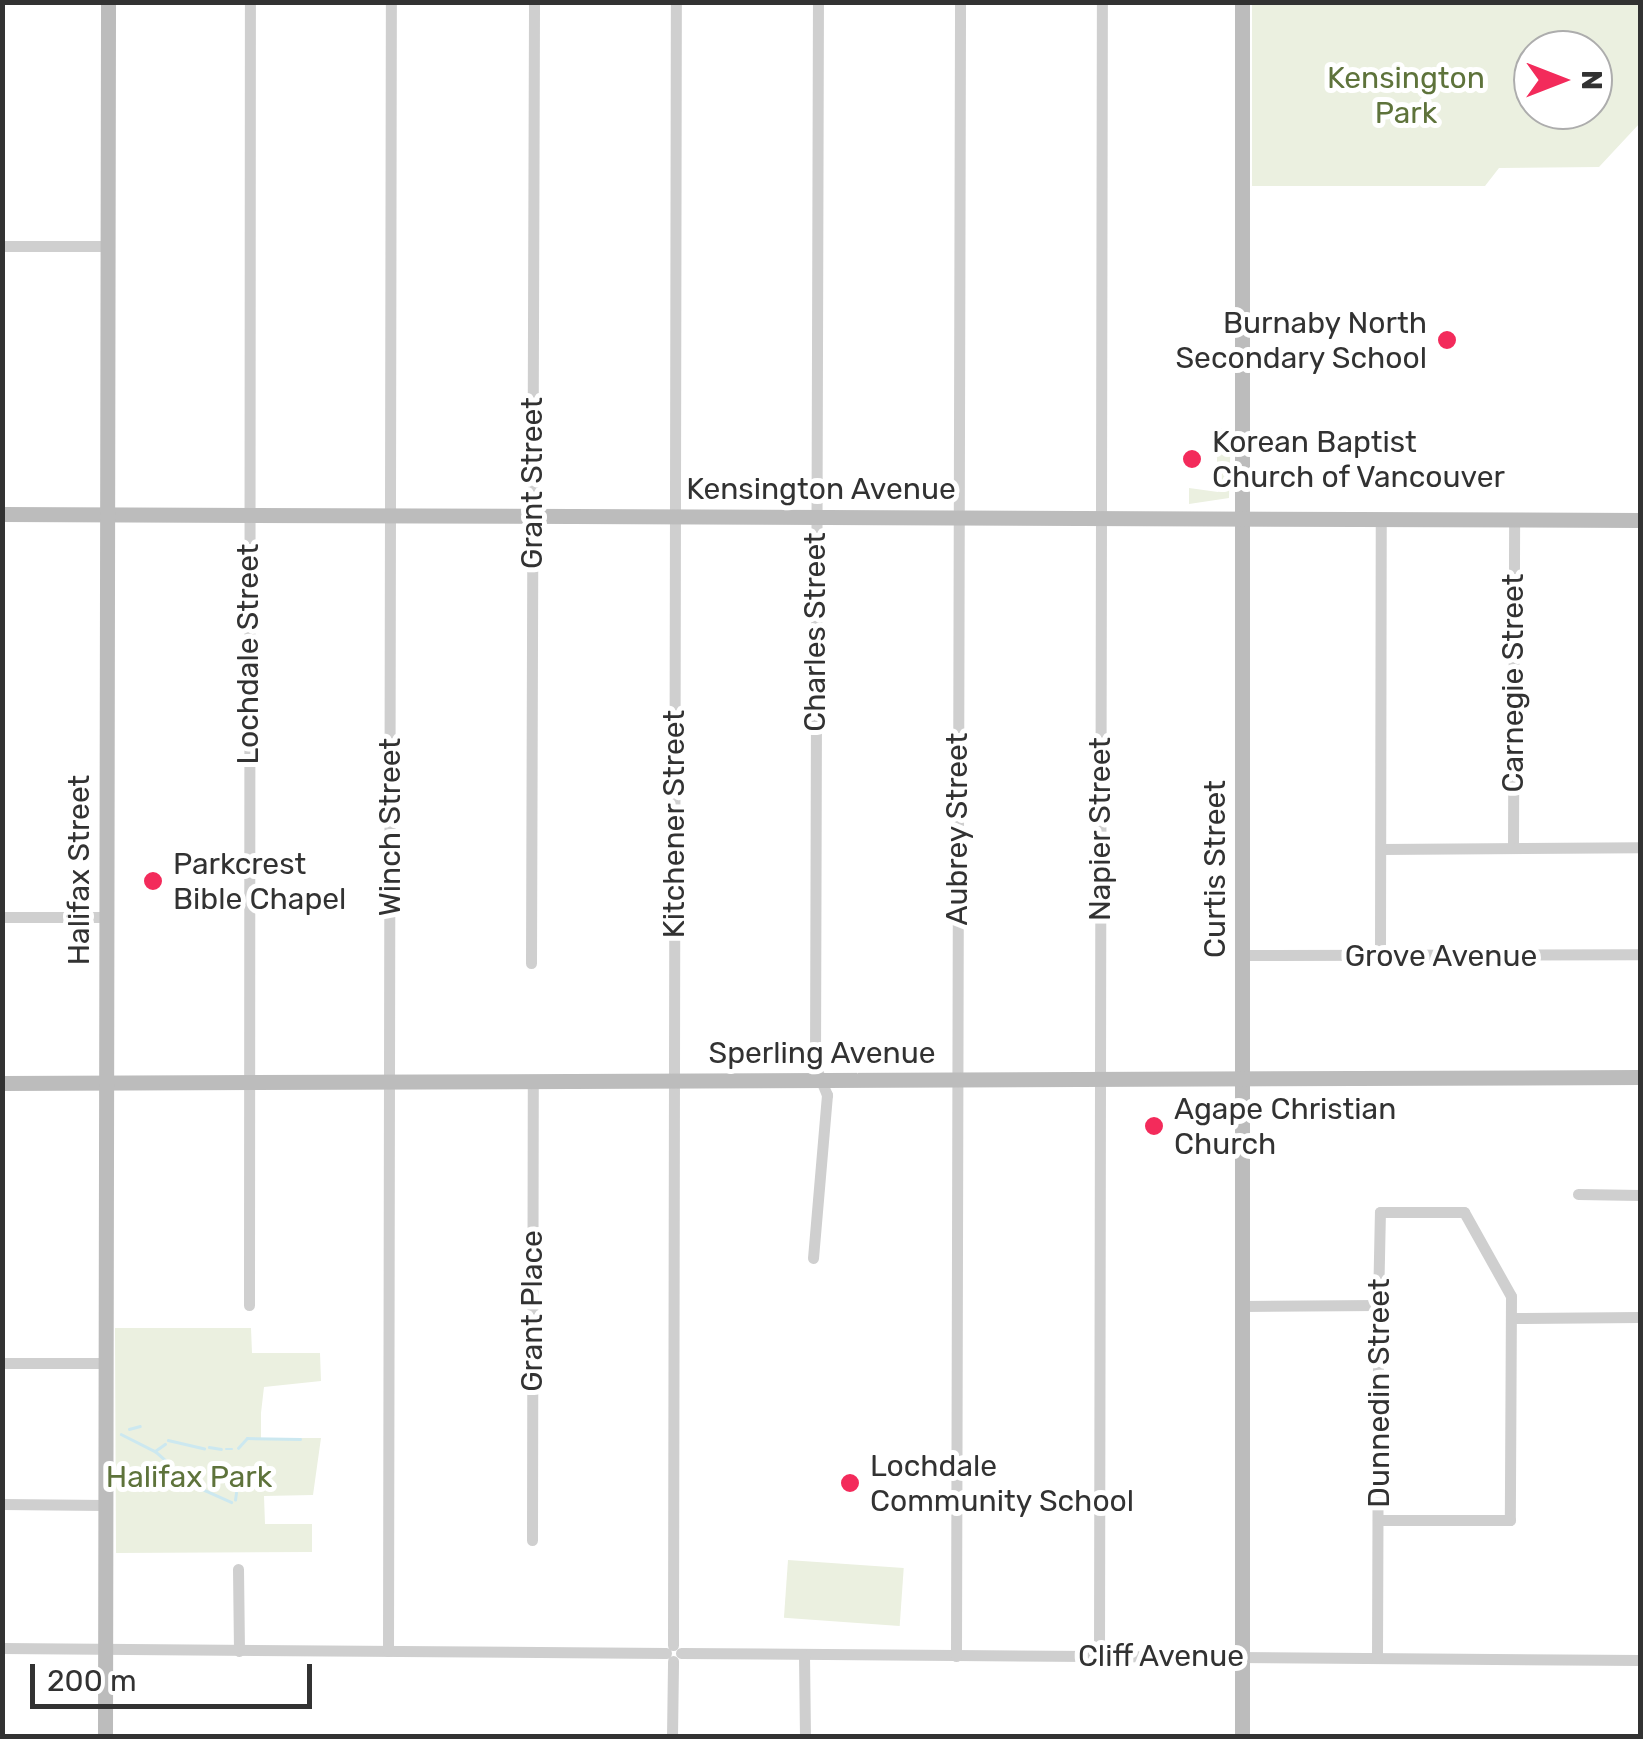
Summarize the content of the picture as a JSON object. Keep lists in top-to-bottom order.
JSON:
{
  "streets": {
    "street": [
      "Grant Street",
      "Kensington Avenue",
      "Charles Street",
      "Lochdale Street",
      "Carnegie Street",
      "Kitchener Street",
      "Winch Street",
      "Aubrey Street",
      "Napier Street",
      "Curtis Street",
      "Halifax Street",
      "Grove Avenue",
      "Sperling Avenue",
      "Grant Place",
      "Dunnedin Street",
      "Cliff Avenue"
    ]
  },
  "crossings": [
    ["Grant Street", "Kensington Avenue"],
    ["Kensington Avenue", "Charles Street"],
    ["Kensington Avenue", "Lochdale Street"],
    ["Kensington Avenue", "Carnegie Street"],
    ["Kensington Avenue", "Kitchener Street"],
    ["Kensington Avenue", "Winch Street"],
    ["Kensington Avenue", "Aubrey Street"],
    ["Kensington Avenue", "Napier Street"],
    ["Kensington Avenue", "Curtis Street"],
    ["Kensington Avenue", "Halifax Street"],
    ["Charles Street", "Sperling Avenue"],
    ["Lochdale Street", "Sperling Avenue"],
    ["Kitchener Street", "Sperling Avenue"],
    ["Kitchener Street", "Cliff Avenue"],
    ["Winch Street", "Sperling Avenue"],
    ["Winch Street", "Cliff Avenue"],
    ["Aubrey Street", "Sperling Avenue"],
    ["Aubrey Street", "Cliff Avenue"],
    ["Napier Street", "Sperling Avenue"],
    ["Napier Street", "Cliff Avenue"],
    ["Curtis Street", "Grove Avenue"],
    ["Curtis Street", "Sperling Avenue"],
    ["Curtis Street", "Cliff Avenue"],
    ["Halifax Street", "Sperling Avenue"],
    ["Halifax Street", "Cliff Avenue"],
    ["Sperling Avenue", "Grant Place"],
    ["Dunnedin Street", "Cliff Avenue"]
  ],
  "parks": ["Kensington Park", "Halifax Park"],
  "places": [
    "Burnaby North Secondary School",
    "Korean Baptist Church of Vancouver",
    "Parkcrest Bible Chapel",
    "Agape Christian Church",
    "Lochdale Community School"
  ],
  "scale_bar": "200 m",
  "north": "right"
}
